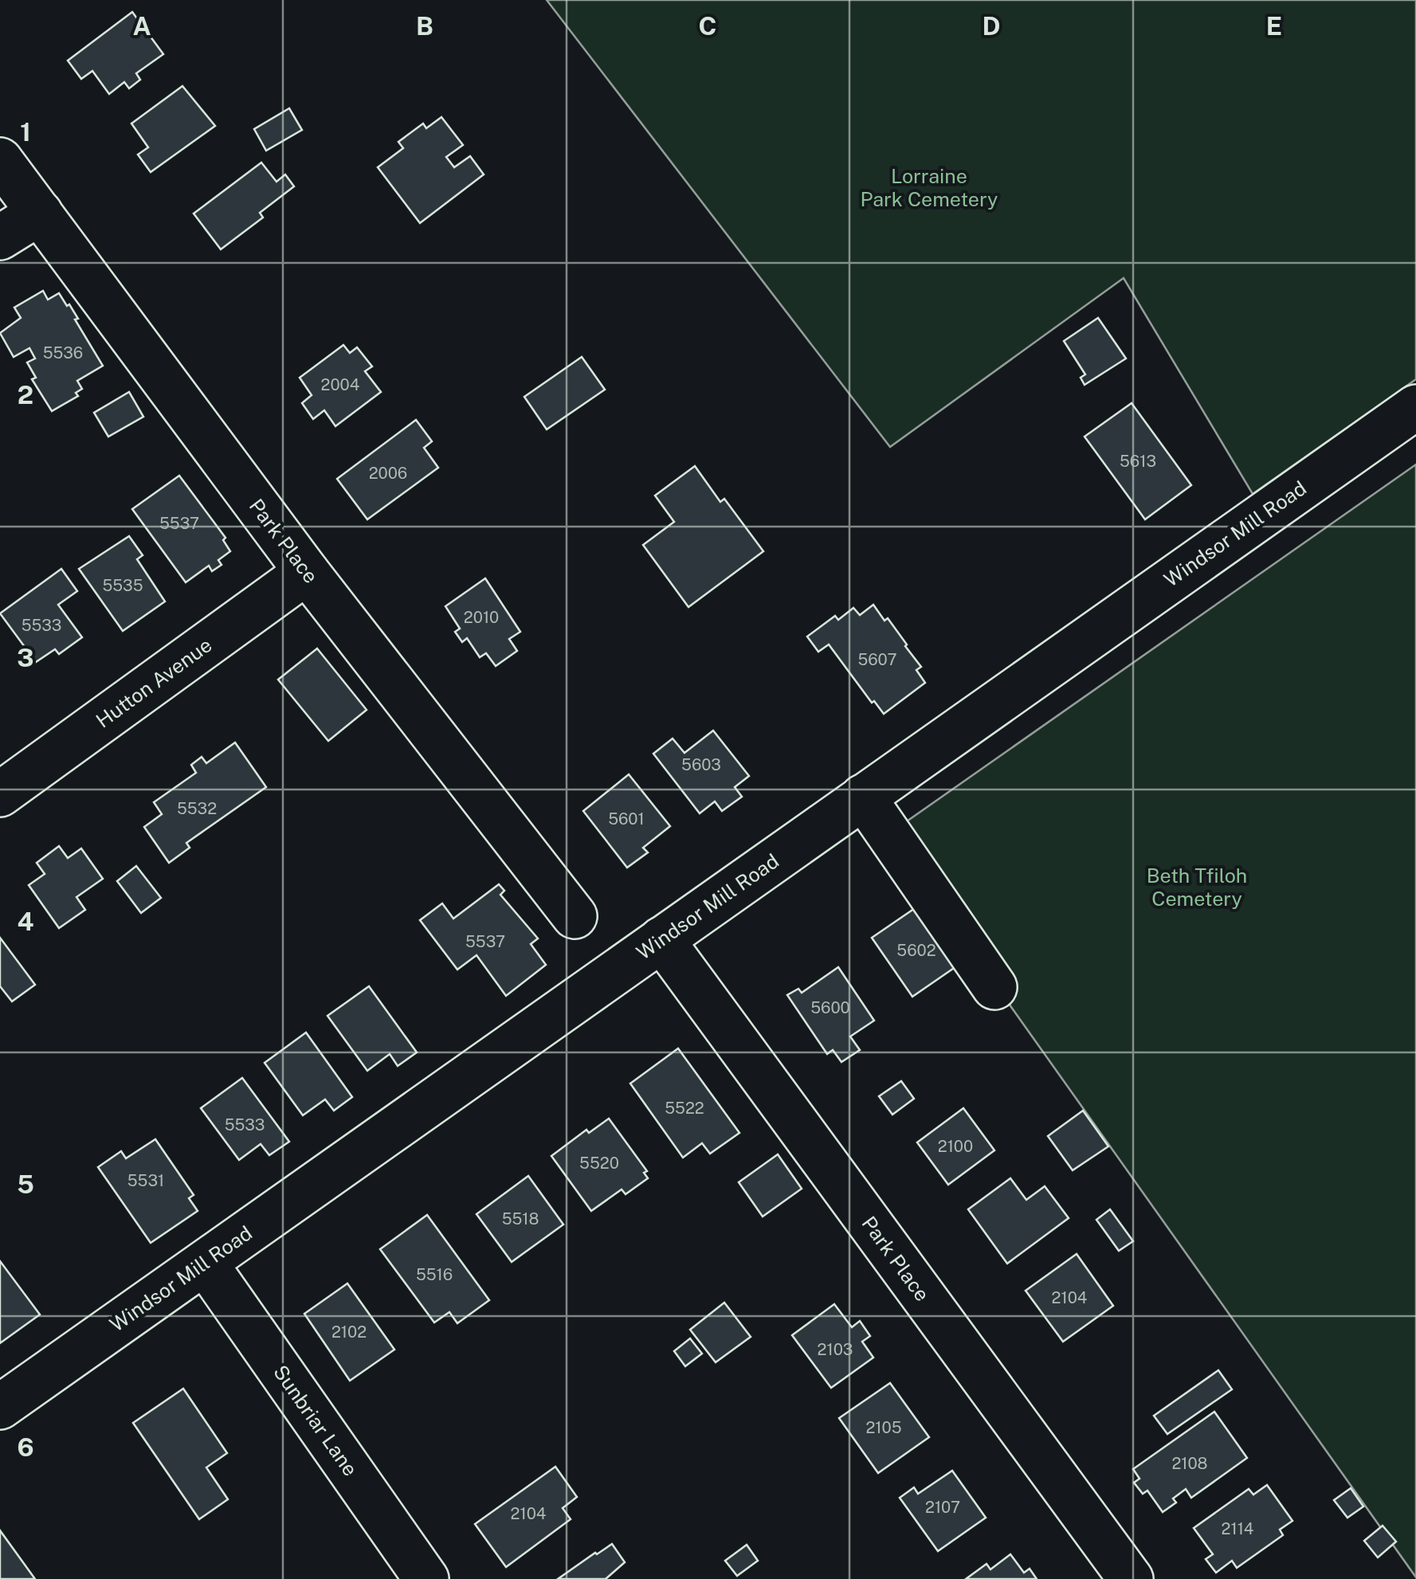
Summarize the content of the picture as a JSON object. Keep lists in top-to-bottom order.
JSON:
{
  "streets": {
    "street": [
      "Windsor Mill Road",
      "Park Place",
      "Hutton Avenue",
      "Sunbriar Lane"
    ]
  },
  "crossings": [
    ["Windsor Mill Road", "Park Place"],
    ["Windsor Mill Road", "Sunbriar Lane"],
    ["Park Place", "Hutton Avenue"]
  ],
  "parks": ["Lorraine Park Cemetery", "Beth Tfiloh Cemetery"],
  "house_numbers": [
    "5536",
    "2004",
    "5613",
    "2006",
    "5537",
    "5535",
    "2010",
    "5533",
    "5607",
    "5603",
    "5532",
    "5601",
    "5537",
    "5602",
    "5600",
    "5522",
    "5533",
    "2100",
    "5520",
    "5531",
    "5518",
    "5516",
    "2104",
    "2102",
    "2103",
    "2105",
    "2108",
    "2107",
    "2104",
    "2114"
  ],
  "grid": {
    "columns": [
      "A",
      "B",
      "C",
      "D",
      "E"
    ],
    "rows": [
      "1",
      "2",
      "3",
      "4",
      "5",
      "6"
    ]
  }
}
